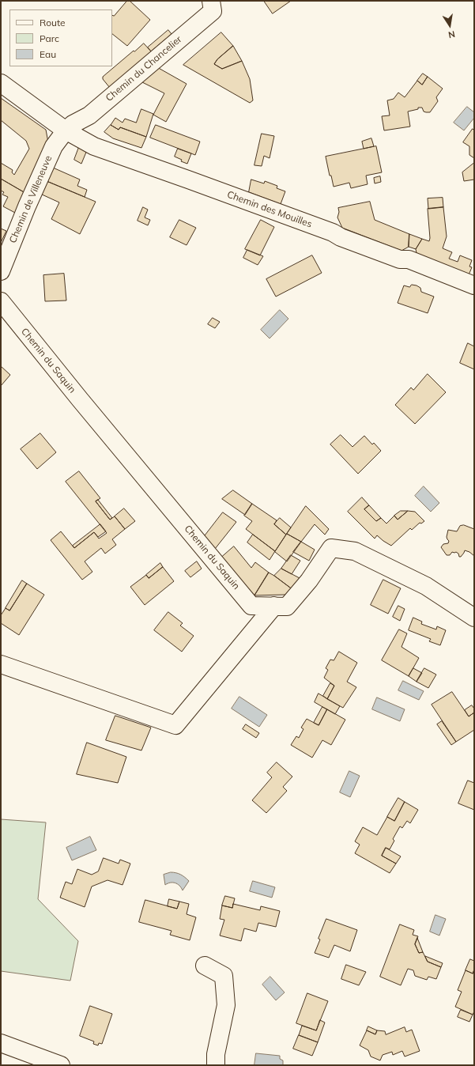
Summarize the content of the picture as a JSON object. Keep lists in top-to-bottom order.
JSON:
{
  "streets": {
    "street": [
      "Chemin du Chancelier",
      "Chemin de Villeneuve",
      "Chemin des Mouilles",
      "Chemin du Saquin"
    ]
  },
  "crossings": [
    ["Chemin du Chancelier", "Chemin de Villeneuve"],
    ["Chemin du Chancelier", "Chemin des Mouilles"],
    ["Chemin de Villeneuve", "Chemin des Mouilles"]
  ],
  "legend": ["Route", "Parc", "Eau"],
  "north": "bottom"
}
